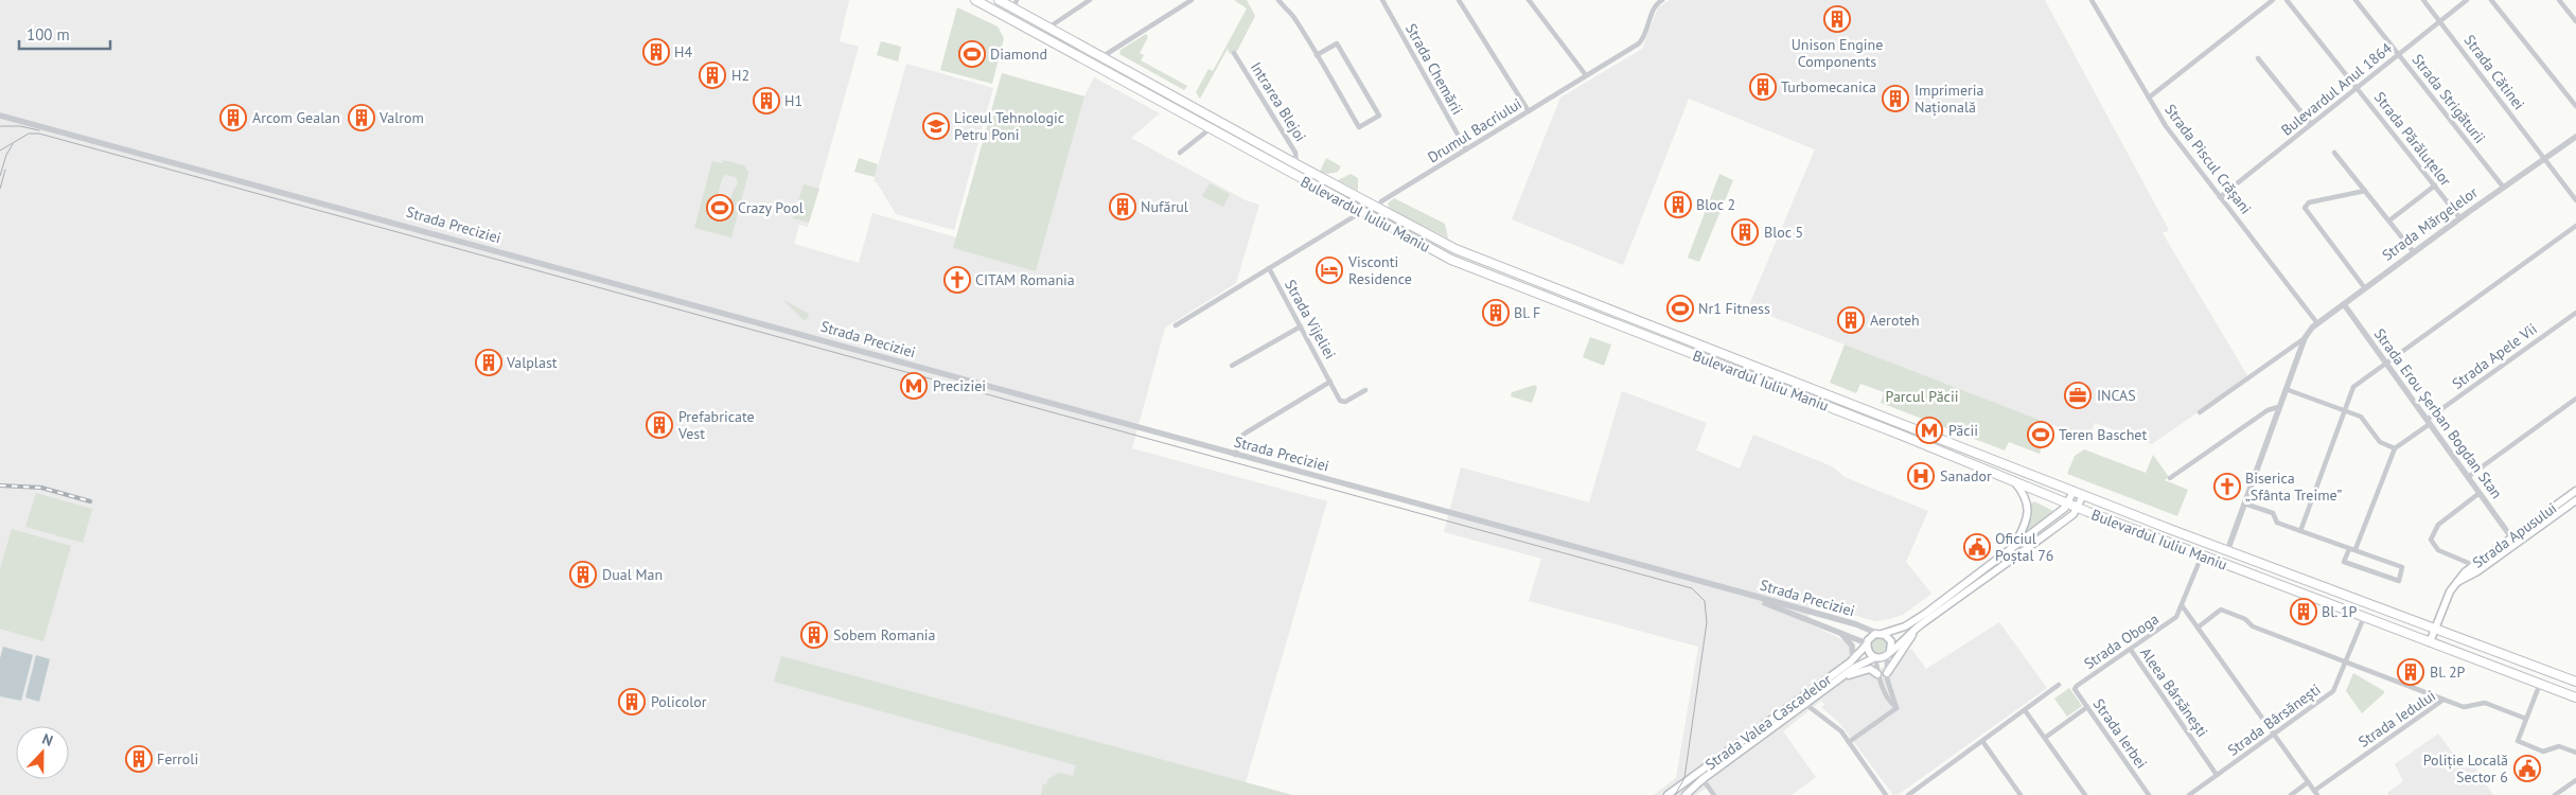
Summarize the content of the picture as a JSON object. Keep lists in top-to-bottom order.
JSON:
{
  "streets": {
    "main road": ["Bulevardul Iuliu Maniu", "Strada Apusului", "Strada Valea Cascadelor"],
    "street": [
      "Strada Chemării",
      "Strada Cătinei",
      "Bulevardul Anul 1864",
      "Strada Strigăturii",
      "Intrarea Blejoi",
      "Drumul Bacriului",
      "Strada Părăluțelor",
      "Strada Piscul Crășani",
      "Strada Mărgelelor",
      "Strada Preciziei",
      "Strada Vijeliei",
      "Strada Apele Vii",
      "Strada Erou Șerban Bogdan Stan",
      "Strada Oboga",
      "Aleea Bârsănești",
      "Strada Iedului",
      "Strada Bârsănești",
      "Strada Ierbei"
    ]
  },
  "crossings": [
    ["Strada Chemării", "Drumul Bacriului"],
    ["Strada Cătinei", "Bulevardul Anul 1864"],
    ["Strada Cătinei", "Strada Mărgelelor"],
    ["Bulevardul Anul 1864", "Strada Strigăturii"],
    ["Bulevardul Anul 1864", "Strada Părăluțelor"],
    ["Bulevardul Anul 1864", "Strada Piscul Crășani"],
    ["Strada Strigăturii", "Strada Mărgelelor"],
    ["Intrarea Blejoi", "Bulevardul Iuliu Maniu"],
    ["Drumul Bacriului", "Bulevardul Iuliu Maniu"],
    ["Strada Părăluțelor", "Strada Mărgelelor"],
    ["Strada Piscul Crășani", "Strada Mărgelelor"],
    ["Bulevardul Iuliu Maniu", "Strada Mărgelelor"],
    ["Bulevardul Iuliu Maniu", "Strada Vijeliei"],
    ["Bulevardul Iuliu Maniu", "Strada Apusului"],
    ["Bulevardul Iuliu Maniu", "Strada Oboga"],
    ["Bulevardul Iuliu Maniu", "Strada Bârsănești"],
    ["Strada Mărgelelor", "Strada Erou Șerban Bogdan Stan"],
    ["Strada Preciziei", "Strada Valea Cascadelor"],
    ["Strada Apele Vii", "Strada Erou Șerban Bogdan Stan"],
    ["Strada Erou Șerban Bogdan Stan", "Strada Apusului"],
    ["Strada Oboga", "Aleea Bârsănești"],
    ["Strada Oboga", "Strada Ierbei"],
    ["Aleea Bârsănești", "Strada Bârsănești"]
  ],
  "parks": ["Parcul Păcii"],
  "places": {
    "building": [
      "Unison Engine Components",
      "H4",
      "H2",
      "Turbomecanica",
      "Imprimeria Națională",
      "H1",
      "Arcom Gealan",
      "Valrom",
      "Bloc 2",
      "Nufărul",
      "Bloc 5",
      "Bl. F",
      "Aeroteh",
      "Valplast",
      "Prefabricate Vest",
      "Dual Man",
      "Bl. 1P",
      "Sobem Romania",
      "Bl. 2P",
      "Policolor",
      "Ferroli"
    ],
    "sports": [
      "Diamond",
      "Crazy Pool",
      "Nr1 Fitness",
      "Teren Baschet"
    ],
    "school or university": ["Liceul Tehnologic Petru Poni"],
    "hotel": ["Visconti Residence"],
    "church": ["CITAM Romania", "Biserica „Sfânta Treime”"],
    "metro station": ["Preciziei", "Păcii"],
    "office": ["INCAS"],
    "hospital": ["Sanador"],
    "public building": ["Oficiul Poștal 76", "Poliție Locală Sector 6"]
  },
  "scale_bar": "100 m",
  "north": "top"
}
